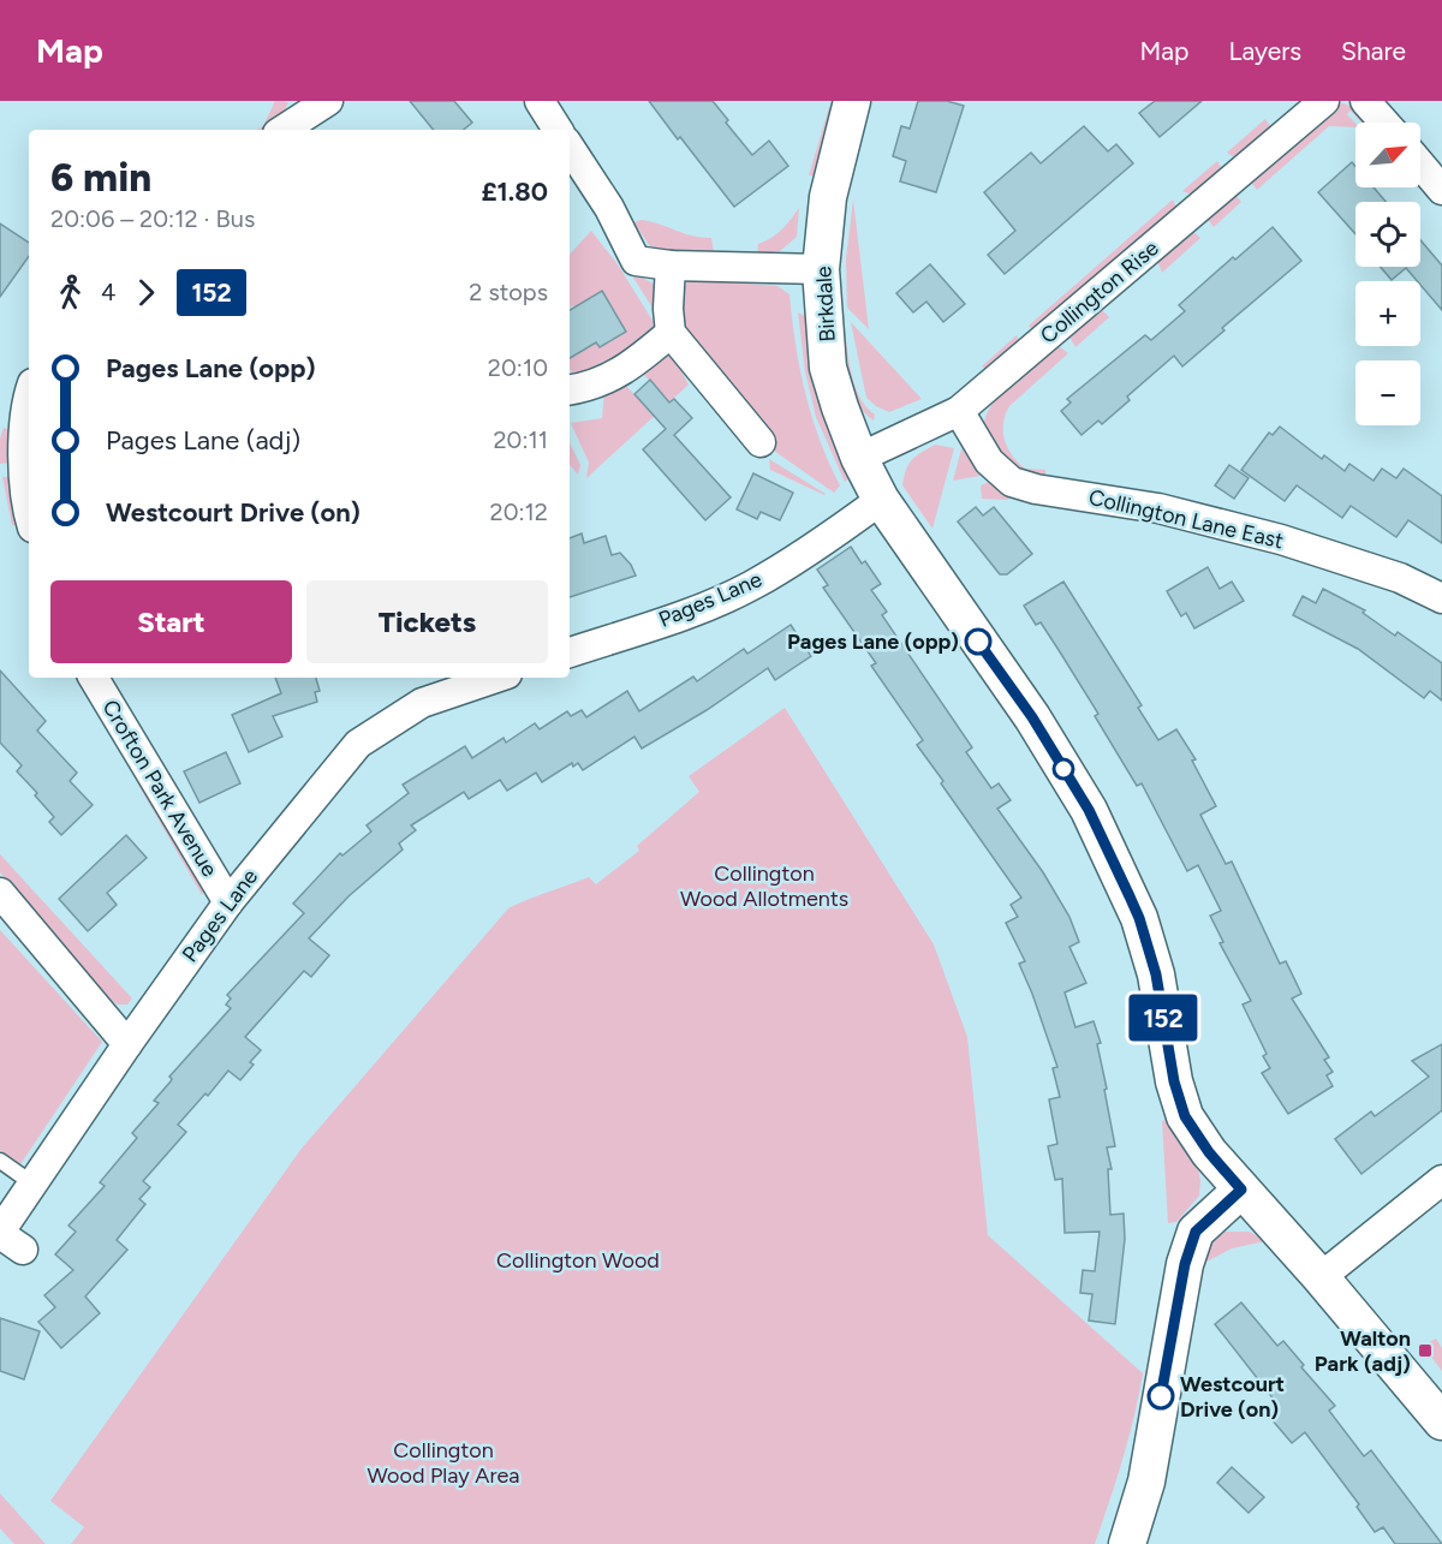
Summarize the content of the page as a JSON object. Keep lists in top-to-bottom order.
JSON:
{
  "streets": {
    "street": [
      "Collington Rise",
      "Birkdale",
      "Collington Lane East",
      "Pages Lane",
      "Crofton Park Avenue"
    ]
  },
  "crossings": [
    ["Collington Rise", "Birkdale"],
    ["Collington Rise", "Collington Lane East"],
    ["Birkdale", "Pages Lane"],
    ["Pages Lane", "Crofton Park Avenue"]
  ],
  "parks": ["Collington Wood Allotments", "Collington Wood", "Collington Wood Play Area"],
  "places": {
    "other": ["Pages Lane (opp)", "Westcourt Drive (on)"],
    "transit": ["Walton Park (adj)"]
  },
  "lines": ["bus line 152"],
  "north": "top right",
  "page": {
    "header": "Map",
    "nav": ["Map", "Layers", "Share"],
    "on_map": "152",
    "map_buttons": ["+", "−"],
    "heading": ["6 min", "20:06 – 20:12 · Bus", "£1.80"],
    "legs": ["4", "152", "2 stops"],
    "list": [
      {
        "name": "Pages Lane (opp)",
        "value": "20:10"
      },
      {
        "name": "Pages Lane (adj)",
        "value": "20:11"
      },
      {
        "name": "Westcourt Drive (on)",
        "value": "20:12"
      }
    ],
    "buttons": ["Start", "Tickets"]
  }
}
